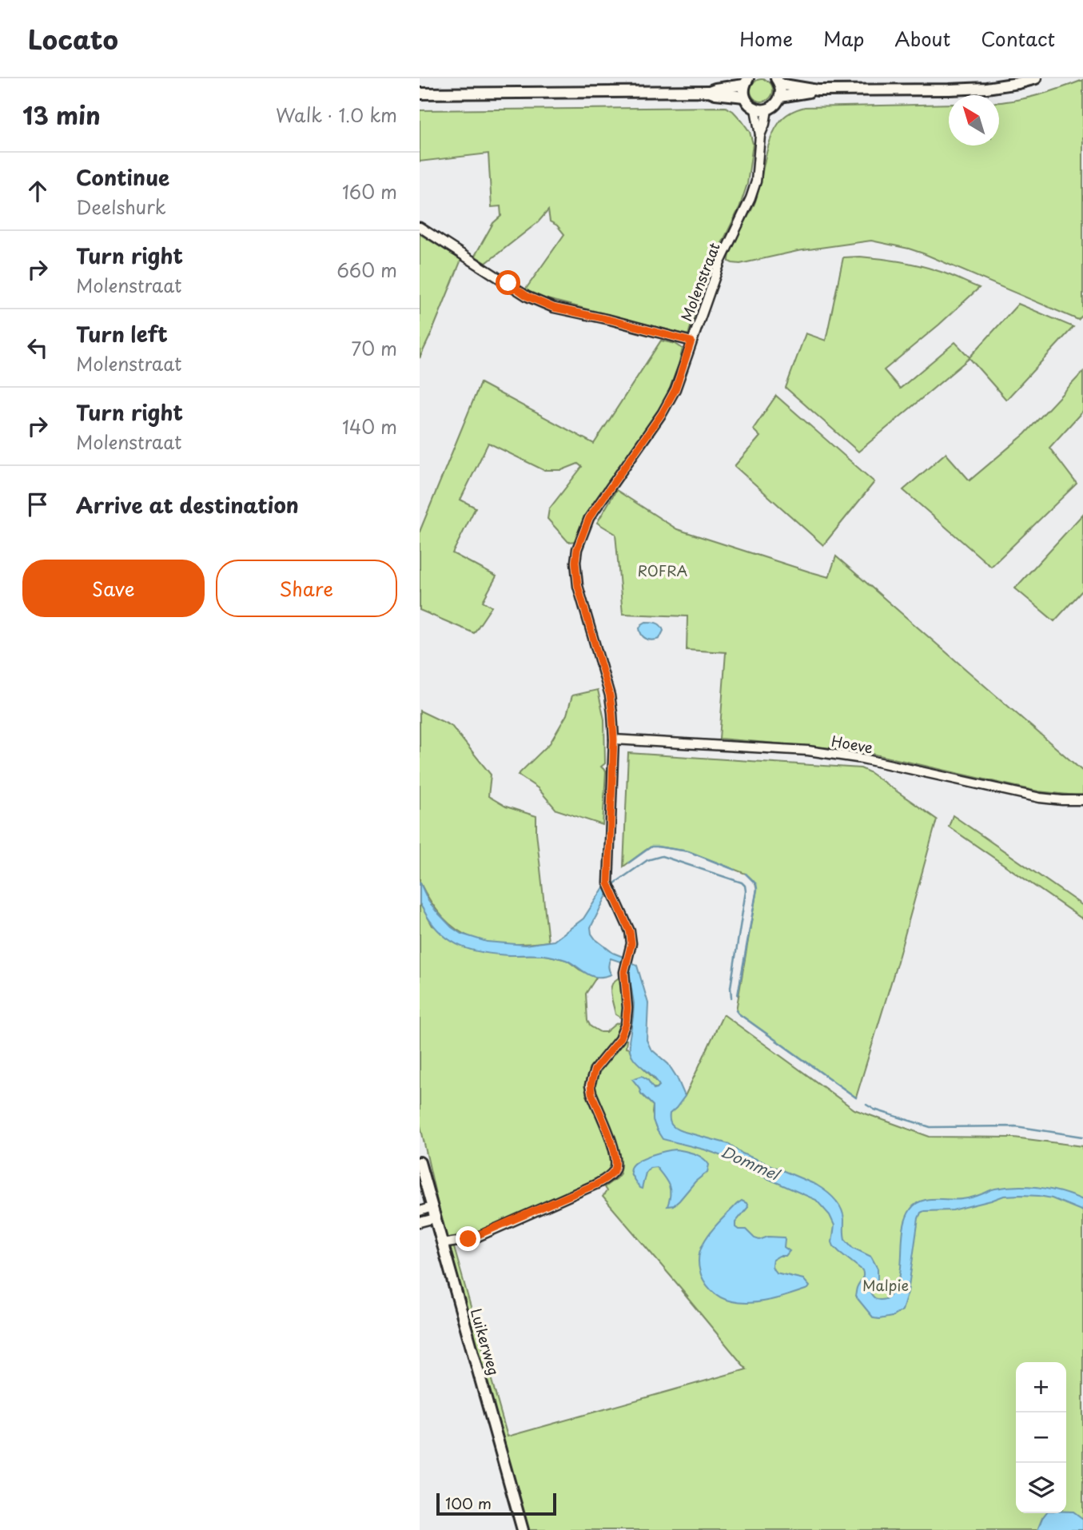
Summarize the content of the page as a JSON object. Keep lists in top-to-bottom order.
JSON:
{
  "streets": {
    "main road": ["Luikerweg"],
    "street": ["Molenstraat", "Hoeve"]
  },
  "crossings": [
    ["Molenstraat", "Hoeve"],
    ["Molenstraat", "Luikerweg"]
  ],
  "water": ["Dommel"],
  "parks": ["ROFRA", "Malpie"],
  "scale_bar": "100 m",
  "north": "top left",
  "page": {
    "header": "Locato",
    "nav": [
      "Home",
      "Map",
      "About",
      "Contact"
    ],
    "heading": ["13 min", "Walk · 1.0 km"],
    "list": [
      ["Continue", "Deelshurk", "160 m"],
      ["Turn right", "Molenstraat", "660 m"],
      ["Turn left", "Molenstraat", "70 m"],
      ["Turn right", "Molenstraat", "140 m"],
      "Arrive at destination"
    ],
    "buttons": ["Save", "Share"],
    "map_buttons": ["+", "−"],
    "scale": "100 m"
  }
}
